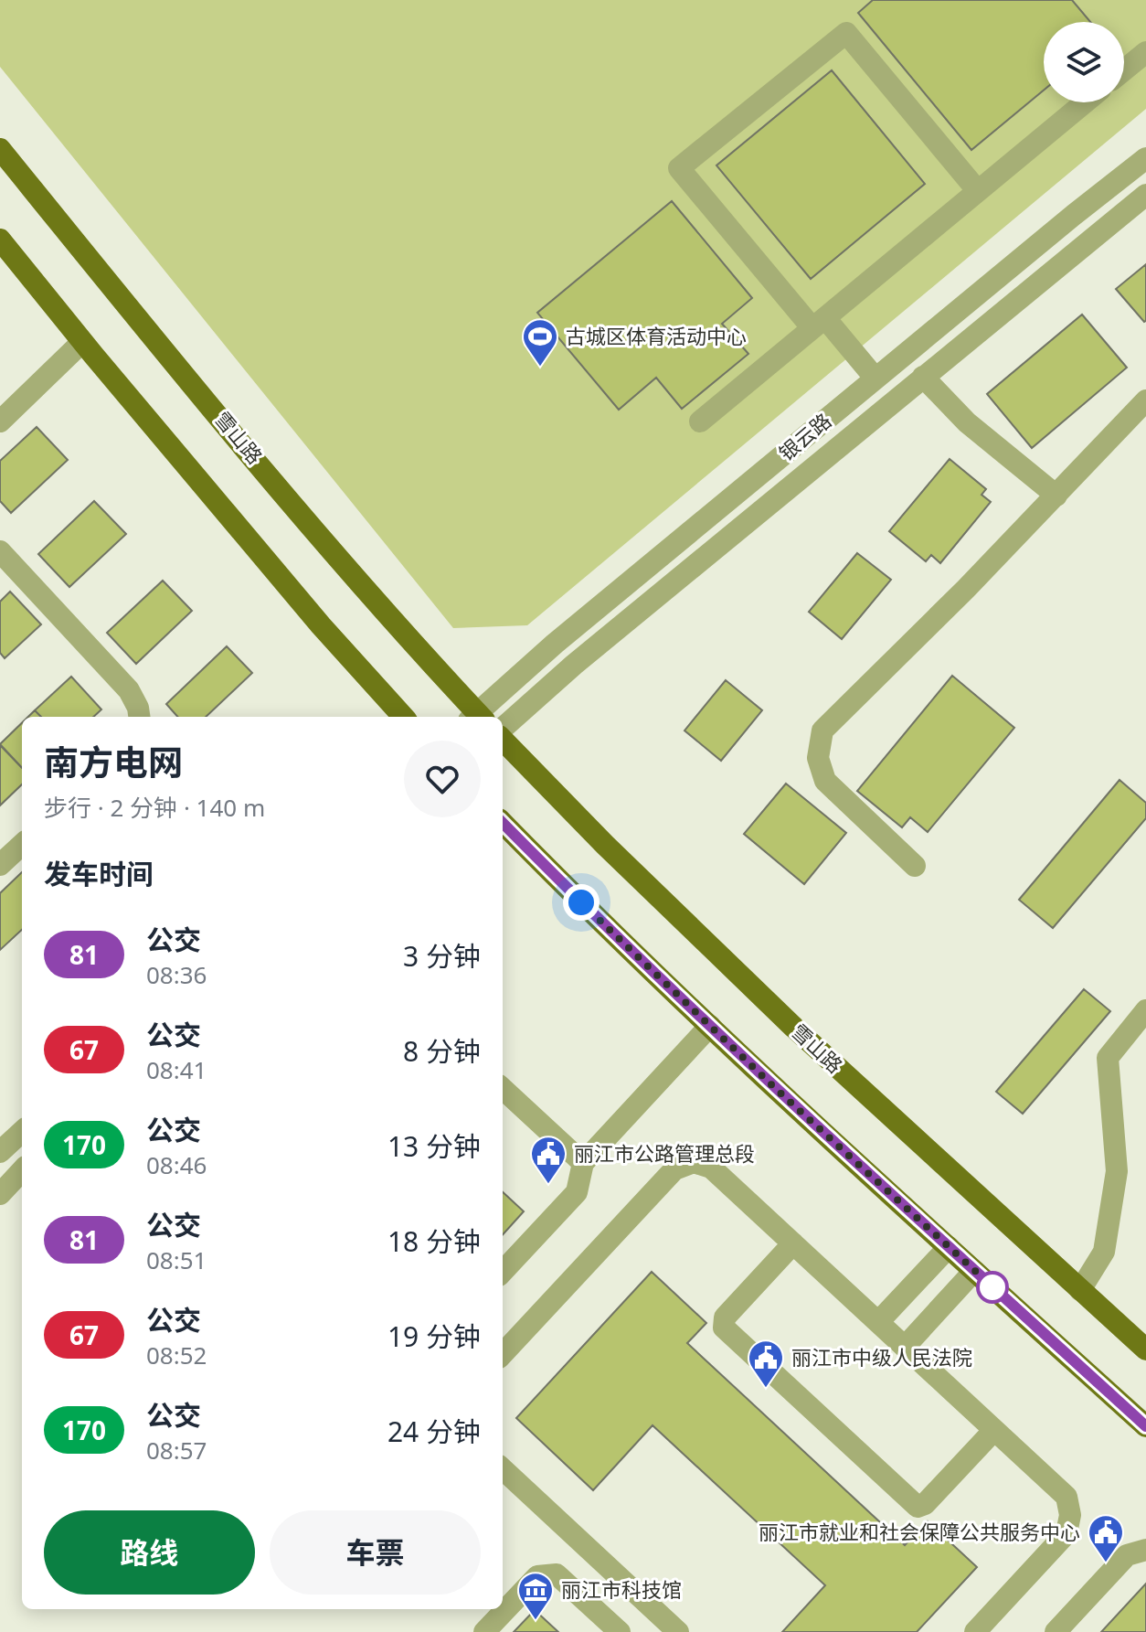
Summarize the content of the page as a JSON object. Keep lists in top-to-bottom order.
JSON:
{
  "streets": {
    "main road": ["雪山路"],
    "street": ["银云路"]
  },
  "places": {
    "sports": ["古城区体育活动中心"],
    "public building": ["丽江市公路管理总段", "丽江市中级人民法院", "丽江市就业和社会保障公共服务中心"],
    "museum": ["丽江市科技馆"]
  },
  "lines": ["bus line 81"],
  "page": {
    "heading": [
      ["南方电网", "步行 · 2 分钟 · 140 m"],
      "发车时间"
    ],
    "list": [
      {
        "mark": "81",
        "name": "公交",
        "note": "08:36",
        "value": "3 分钟"
      },
      {
        "mark": "67",
        "name": "公交",
        "note": "08:41",
        "value": "8 分钟"
      },
      {
        "mark": "170",
        "name": "公交",
        "note": "08:46",
        "value": "13 分钟"
      },
      {
        "mark": "81",
        "name": "公交",
        "note": "08:51",
        "value": "18 分钟"
      },
      {
        "mark": "67",
        "name": "公交",
        "note": "08:52",
        "value": "19 分钟"
      },
      {
        "mark": "170",
        "name": "公交",
        "note": "08:57",
        "value": "24 分钟"
      }
    ],
    "buttons": ["路线", "车票"]
  }
}
